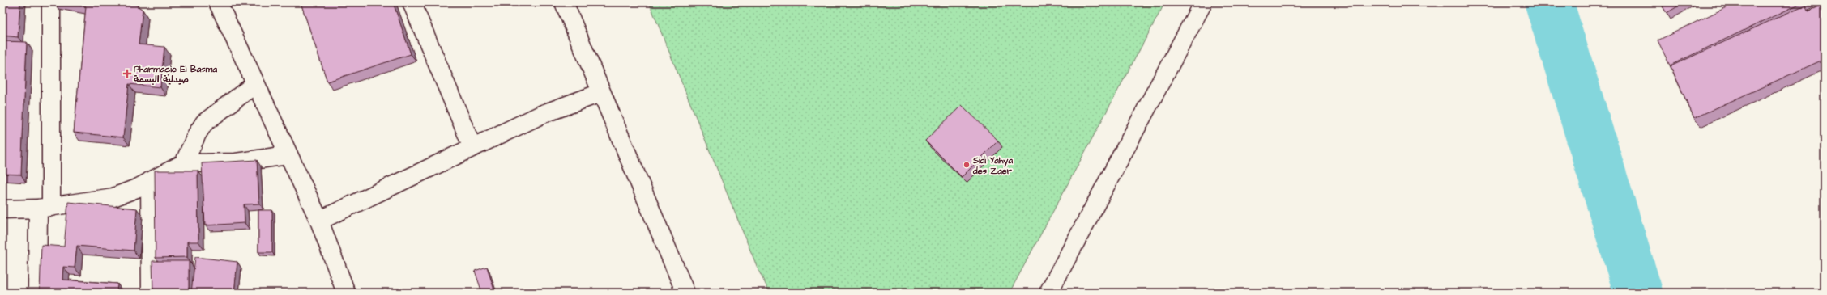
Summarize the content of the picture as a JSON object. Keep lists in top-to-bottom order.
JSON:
{
  "places": {
    "health": ["Pharmacie El Basma صيدلية البسمة"],
    "other": ["Sidi Yahya des Zaer"]
  }
}
